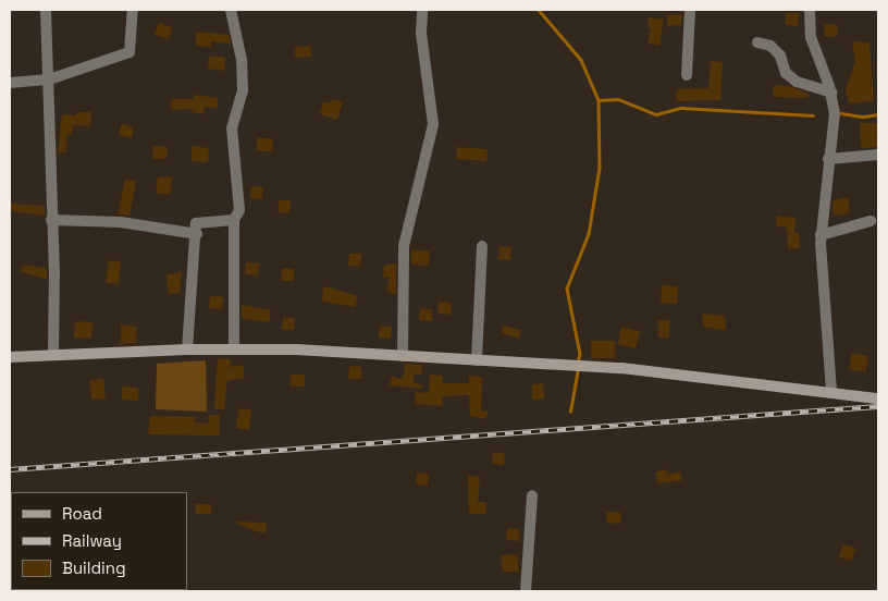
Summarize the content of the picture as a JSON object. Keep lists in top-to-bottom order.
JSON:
{
  "legend": ["Road", "Railway", "Building"]
}
